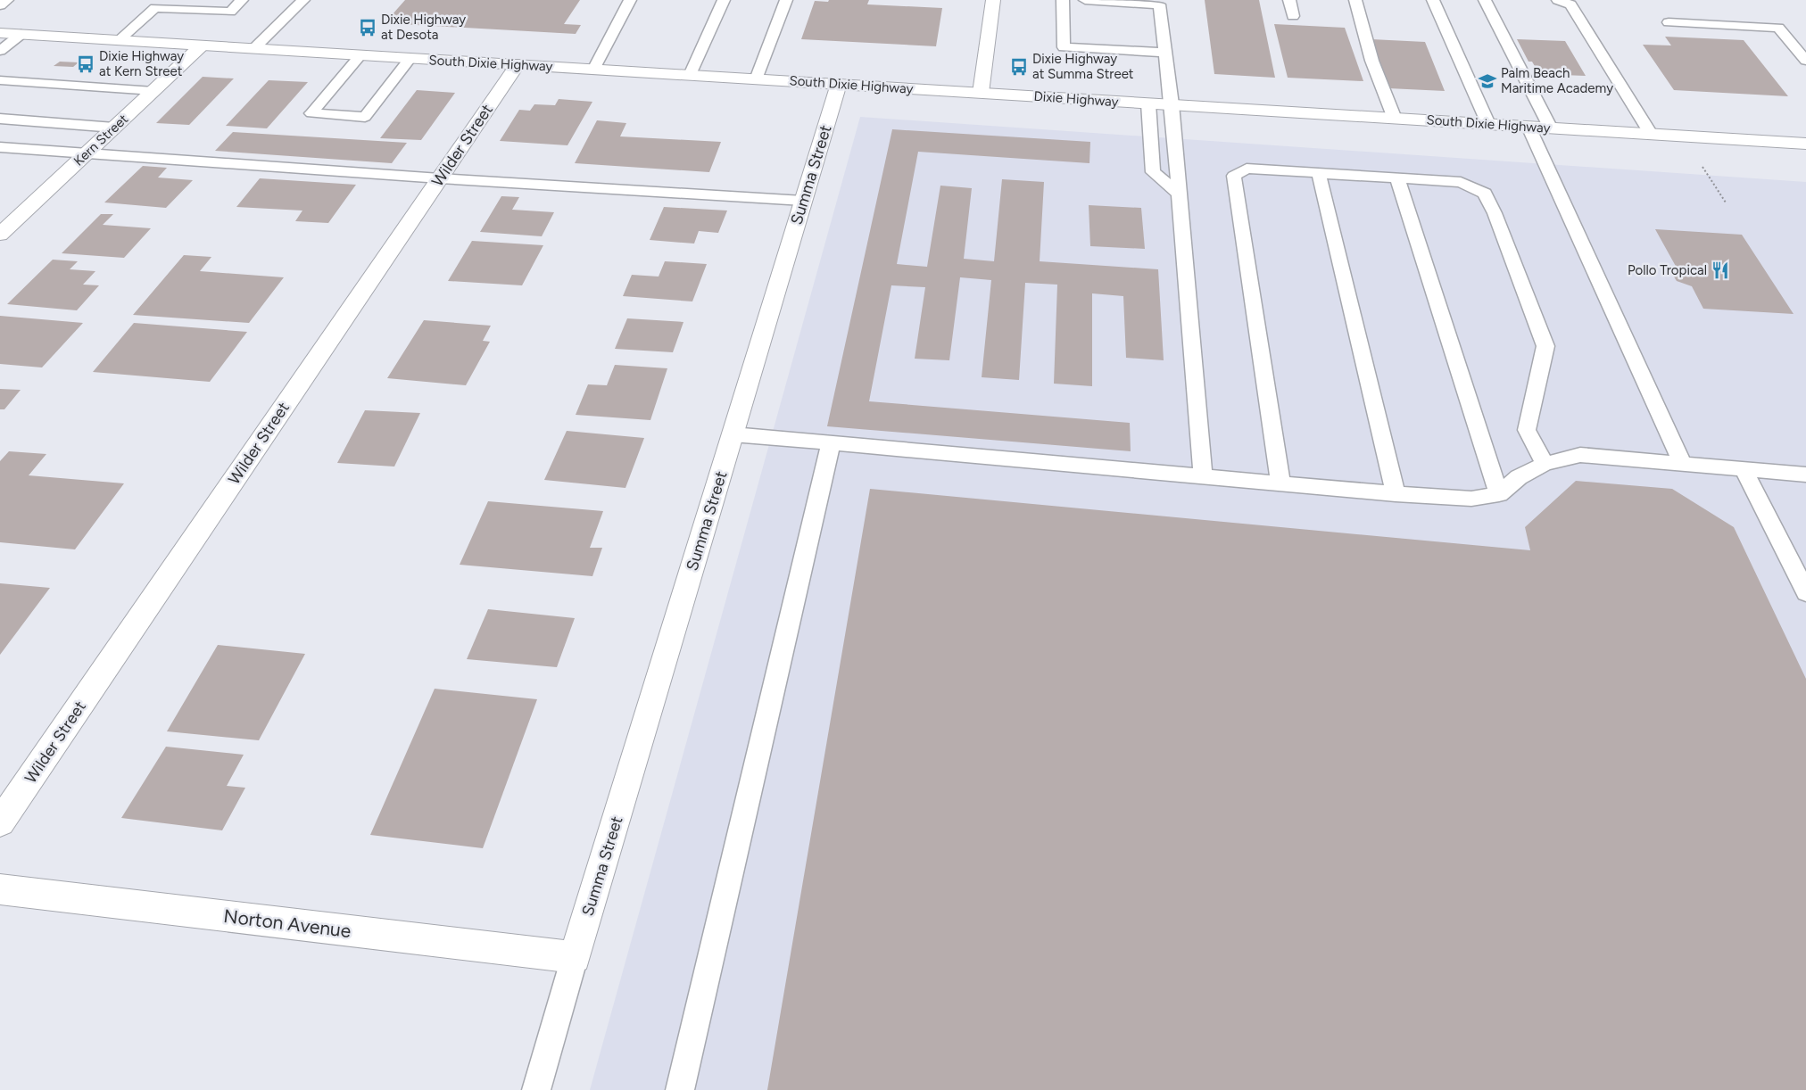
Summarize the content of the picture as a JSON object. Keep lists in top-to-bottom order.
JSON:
{
  "streets": {
    "street": [
      "South Dixie Highway",
      "Dixie Highway",
      "Kern Street",
      "Wilder Street",
      "Summa Street",
      "Norton Avenue"
    ]
  },
  "crossings": [
    ["South Dixie Highway", "Dixie Highway"],
    ["South Dixie Highway", "Kern Street"],
    ["South Dixie Highway", "Wilder Street"],
    ["South Dixie Highway", "Summa Street"],
    ["Summa Street", "Norton Avenue"]
  ],
  "places": {
    "bus stop": ["Dixie Highway at Desota", "Dixie Highway at Kern Street", "Dixie Highway at Summa Street"],
    "school or university": ["Palm Beach Maritime Academy"],
    "restaurant": ["Pollo Tropical"]
  }
}
